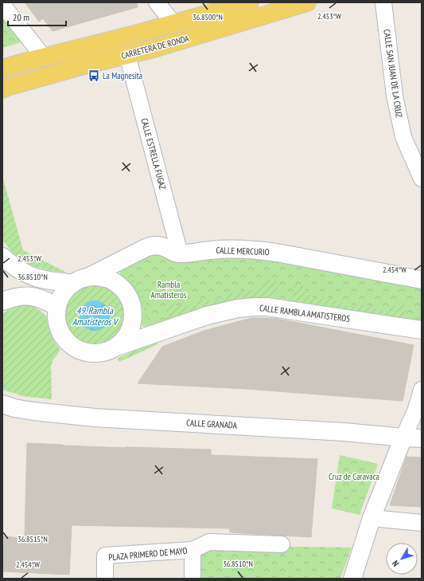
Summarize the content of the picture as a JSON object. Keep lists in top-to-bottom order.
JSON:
{
  "streets": {
    "main road": ["CARRETERA DE RONDA"],
    "street": [
      "CALLE SAN JUAN DE LA CRUZ",
      "CALLE ESTRELLA FUGAZ",
      "CALLE MERCURIO",
      "CALLE RAMBLA AMATISTEROS",
      "CALLE GRANADA",
      "PLAZA PRIMERO DE MAYO"
    ]
  },
  "crossings": [
    ["CARRETERA DE RONDA", "CALLE ESTRELLA FUGAZ"],
    ["CALLE ESTRELLA FUGAZ", "CALLE MERCURIO"],
    ["CALLE MERCURIO", "CALLE RAMBLA AMATISTEROS"]
  ],
  "water": ["49. Rambla Amatisteros V"],
  "parks": ["Rambla Amatisteros", "Cruz de Caravaca"],
  "places": {
    "bus stop": ["La Magnesita"]
  },
  "scale_bar": "20 m",
  "north": "bottom left",
  "coordinates": [
    "2.453°W",
    "36.8500°N",
    "2.454°W",
    "36.8510°N",
    "36.8515°N"
  ]
}
